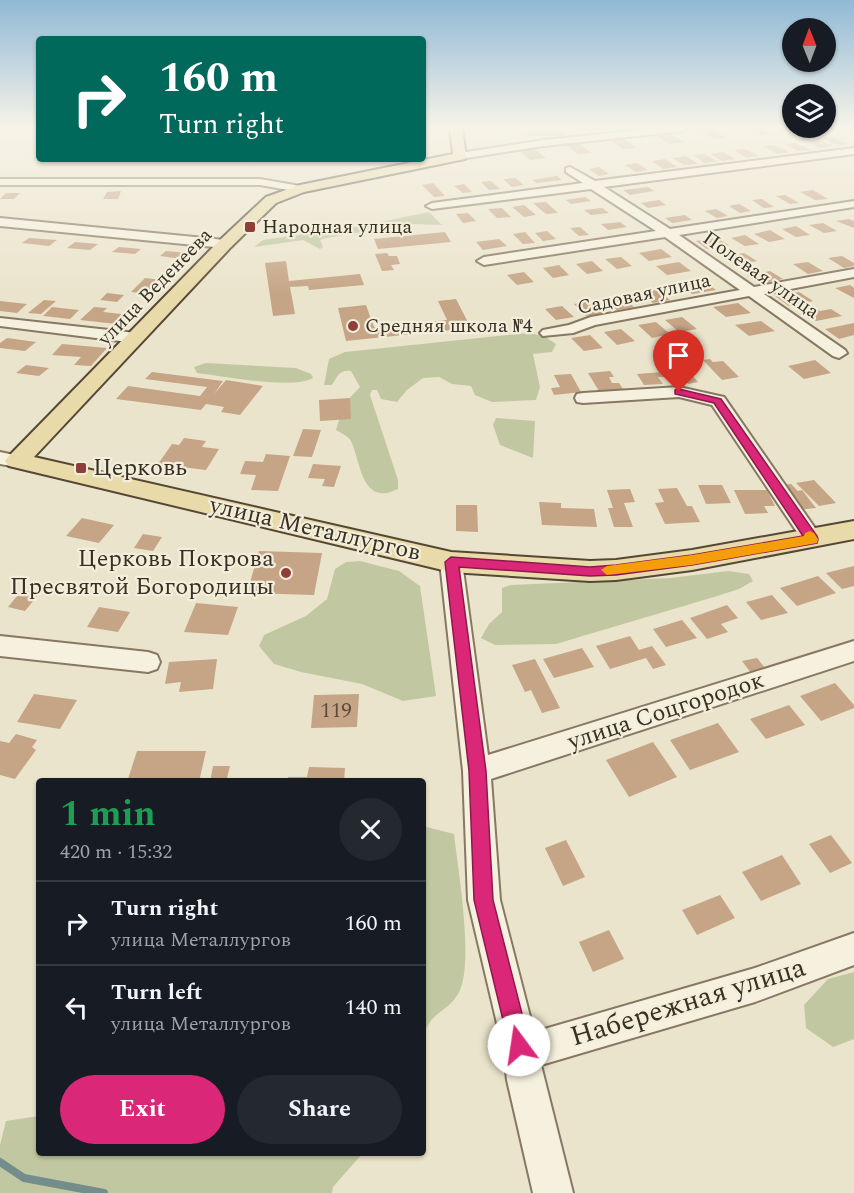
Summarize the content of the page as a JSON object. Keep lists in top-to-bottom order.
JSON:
{
  "streets": {
    "main road": ["улица Веденеева", "улица Металлургов"],
    "street": [
      "Полевая улица",
      "Садовая улица",
      "улица Соцгородок",
      "Набережная улица"
    ]
  },
  "crossings": [
    ["Полевая улица", "Садовая улица"],
    ["улица Веденеева", "улица Металлургов"]
  ],
  "places": {
    "transit": ["Народная улица", "Церковь"],
    "other": ["Средняя школа №4", "Церковь Покрова Пресвятой Богородицы"]
  },
  "house_numbers": ["119"],
  "north": "top",
  "page": {
    "turn": ["160 m", "Turn right"],
    "heading": ["1 min", "420 m · 15:32"],
    "list": [
      {
        "name": "Turn right",
        "note": "улица Металлургов",
        "value": "160 m"
      },
      {
        "name": "Turn left",
        "note": "улица Металлургов",
        "value": "140 m"
      }
    ],
    "buttons": ["Exit", "Share"]
  }
}
